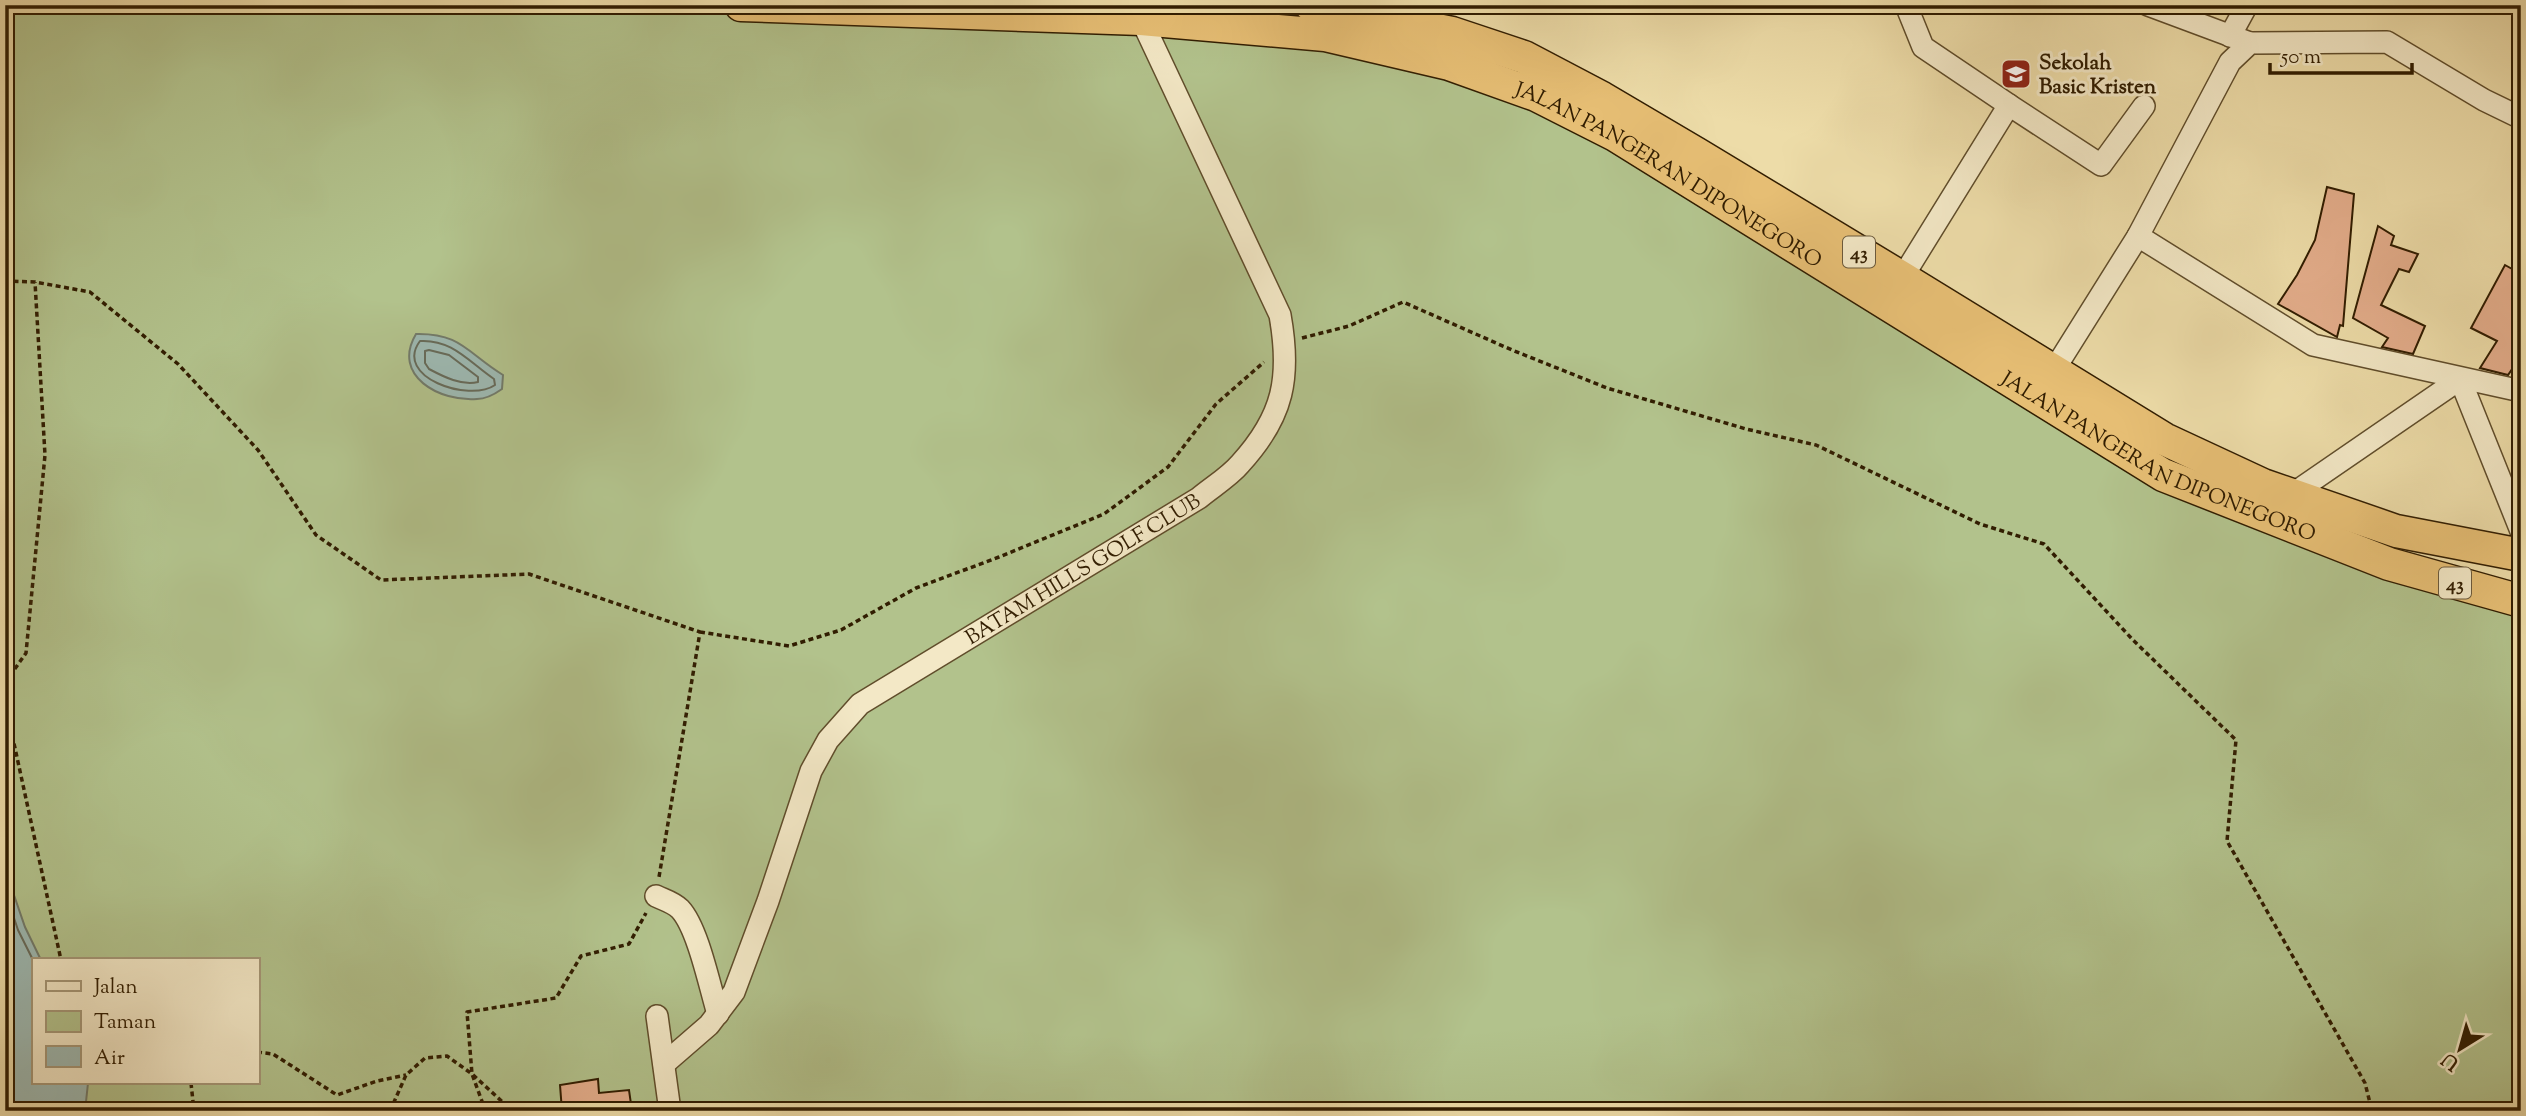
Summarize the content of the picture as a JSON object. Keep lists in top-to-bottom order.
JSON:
{
  "streets": {
    "highway": ["JALAN PANGERAN DIPONEGORO", "43"],
    "lane": ["BATAM HILLS GOLF CLUB"]
  },
  "crossings": [
    ["JALAN PANGERAN DIPONEGORO", "BATAM HILLS GOLF CLUB"]
  ],
  "places": {
    "school or university": ["Sekolah Basic Kristen"]
  },
  "legend": ["Jalan", "Taman", "Air"],
  "scale_bar": "50 m",
  "north": "bottom left"
}
